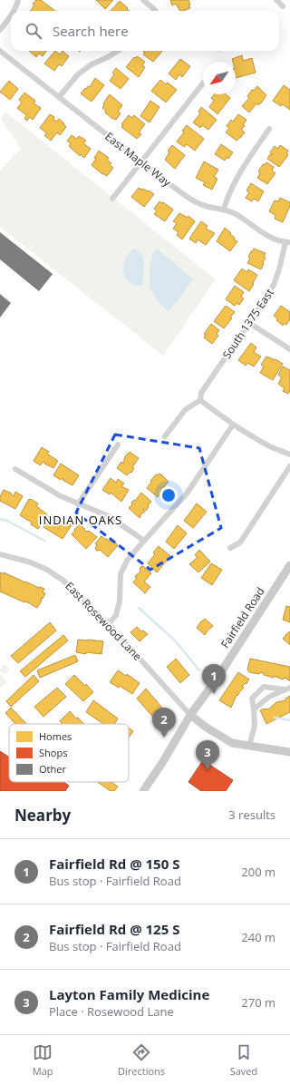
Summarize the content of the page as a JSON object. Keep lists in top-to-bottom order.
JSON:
{
  "streets": {
    "street": [
      "East Maple Way",
      "South 1375 East",
      "Fairfield Road",
      "East Rosewood Lane"
    ]
  },
  "crossings": [
    ["East Maple Way", "South 1375 East"],
    ["Fairfield Road", "East Rosewood Lane"]
  ],
  "districts": ["INDIAN OAKS"],
  "legend": ["Homes", "Shops", "Other"],
  "north": "bottom left",
  "page": {
    "search": "Search here",
    "pins": ["1", "2", "3"],
    "heading": ["Nearby", "3 results"],
    "list": [
      {
        "mark": "1",
        "name": "Fairfield Rd @ 150 S",
        "note": "Bus stop · Fairfield Road",
        "value": "200 m"
      },
      {
        "mark": "2",
        "name": "Fairfield Rd @ 125 S",
        "note": "Bus stop · Fairfield Road",
        "value": "240 m"
      },
      {
        "mark": "3",
        "name": "Layton Family Medicine",
        "note": "Place · Rosewood Lane",
        "value": "270 m"
      }
    ],
    "nav": ["Map", "Directions", "Saved"]
  }
}
